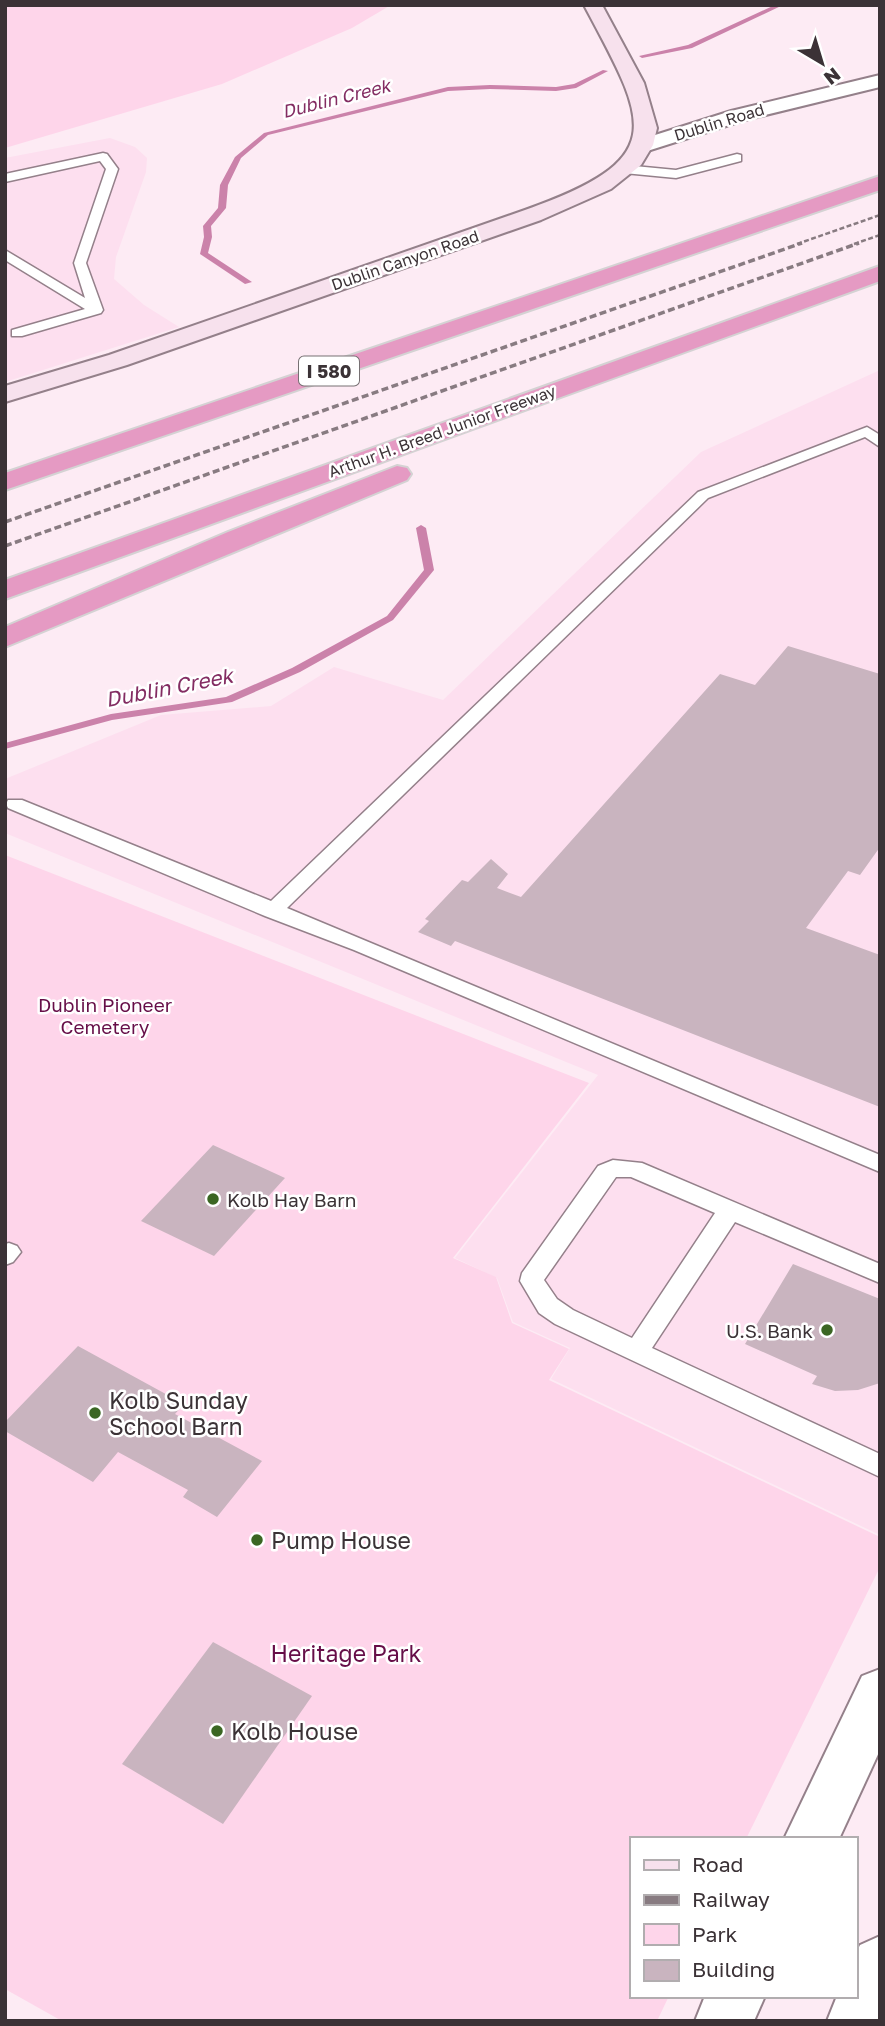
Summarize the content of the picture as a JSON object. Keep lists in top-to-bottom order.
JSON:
{
  "streets": {
    "highway": ["I 580", "Arthur H. Breed Junior Freeway"],
    "main road": ["Dublin Canyon Road"],
    "street": ["Dublin Road"]
  },
  "crossings": [
    ["Dublin Road", "Dublin Canyon Road"]
  ],
  "water": ["Dublin Creek"],
  "parks": ["Dublin Pioneer Cemetery", "Heritage Park"],
  "places": [
    "Kolb Hay Barn",
    "U.S. Bank",
    "Kolb Sunday School Barn",
    "Pump House",
    "Kolb House"
  ],
  "legend": [
    "Road",
    "Railway",
    "Park",
    "Building"
  ],
  "north": "bottom right"
}
